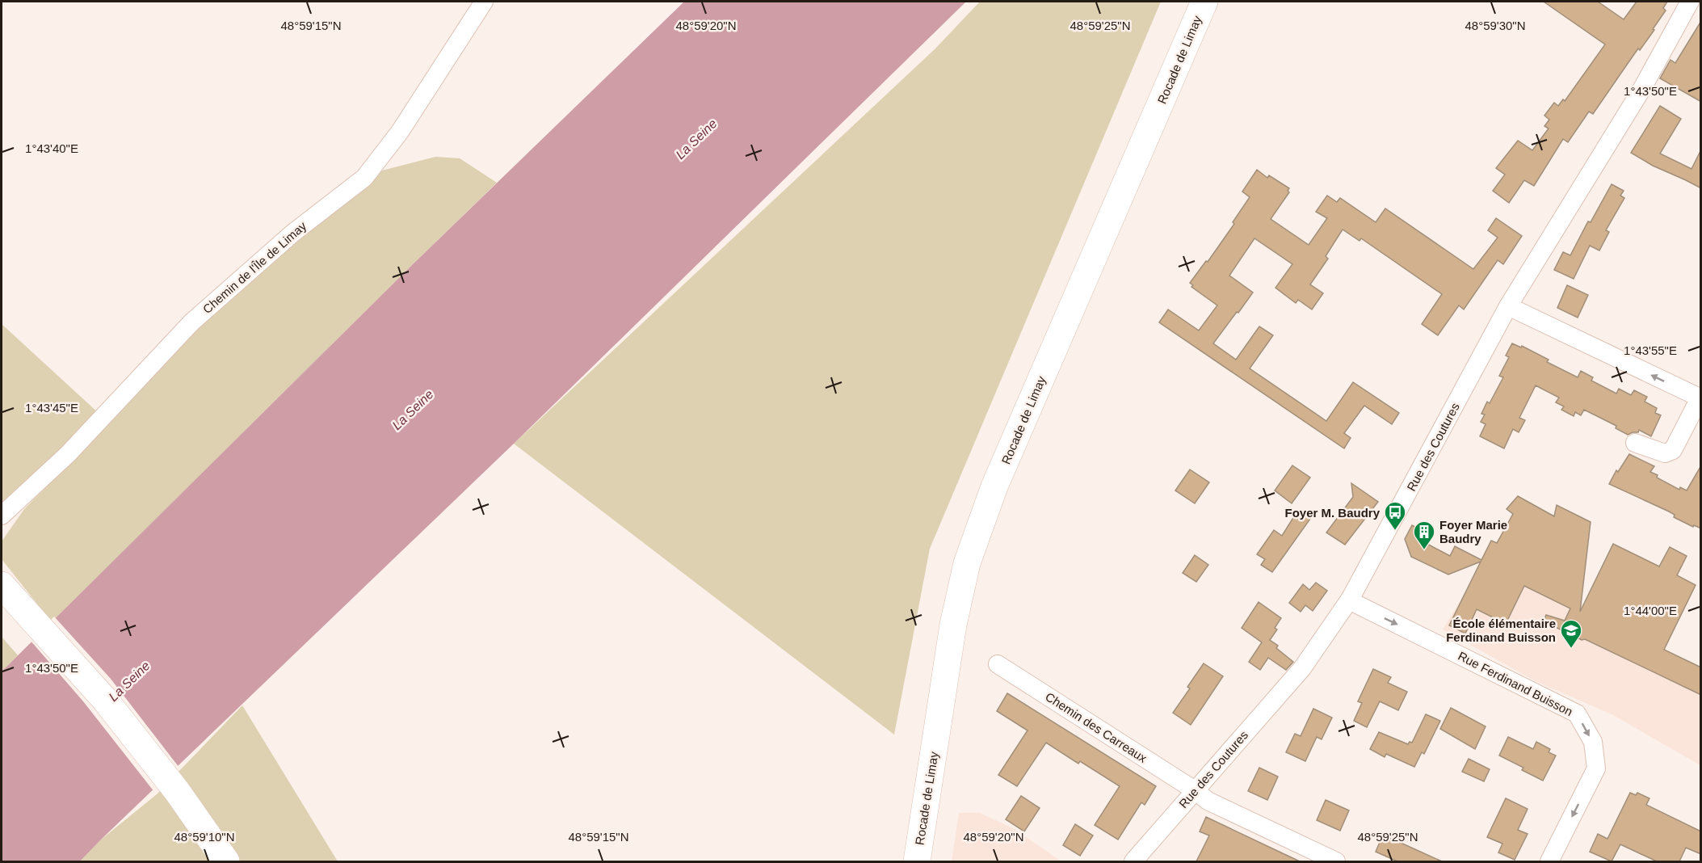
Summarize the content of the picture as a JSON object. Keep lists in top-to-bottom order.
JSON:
{
  "streets": {
    "main road": ["Rocade de Limay"],
    "street": [
      "Chemin de l'Île de Limay",
      "Rue des Coutures",
      "Rue Ferdinand Buisson",
      "Chemin des Carreaux"
    ]
  },
  "crossings": [
    ["Rue des Coutures", "Rue Ferdinand Buisson"],
    ["Rue des Coutures", "Chemin des Carreaux"]
  ],
  "water": ["La Seine"],
  "places": {
    "bus stop": ["Foyer M. Baudry"],
    "building": ["Foyer Marie Baudry"],
    "school or university": ["École élémentaire Ferdinand Buisson"]
  },
  "coordinates": [
    "48°59'15\"N",
    "48°59'20\"N",
    "48°59'25\"N",
    "48°59'30\"N",
    "1°43'50\"E",
    "1°43'40\"E",
    "1°43'55\"E",
    "1°43'45\"E",
    "1°44'00\"E",
    "48°59'10\"N"
  ]
}
